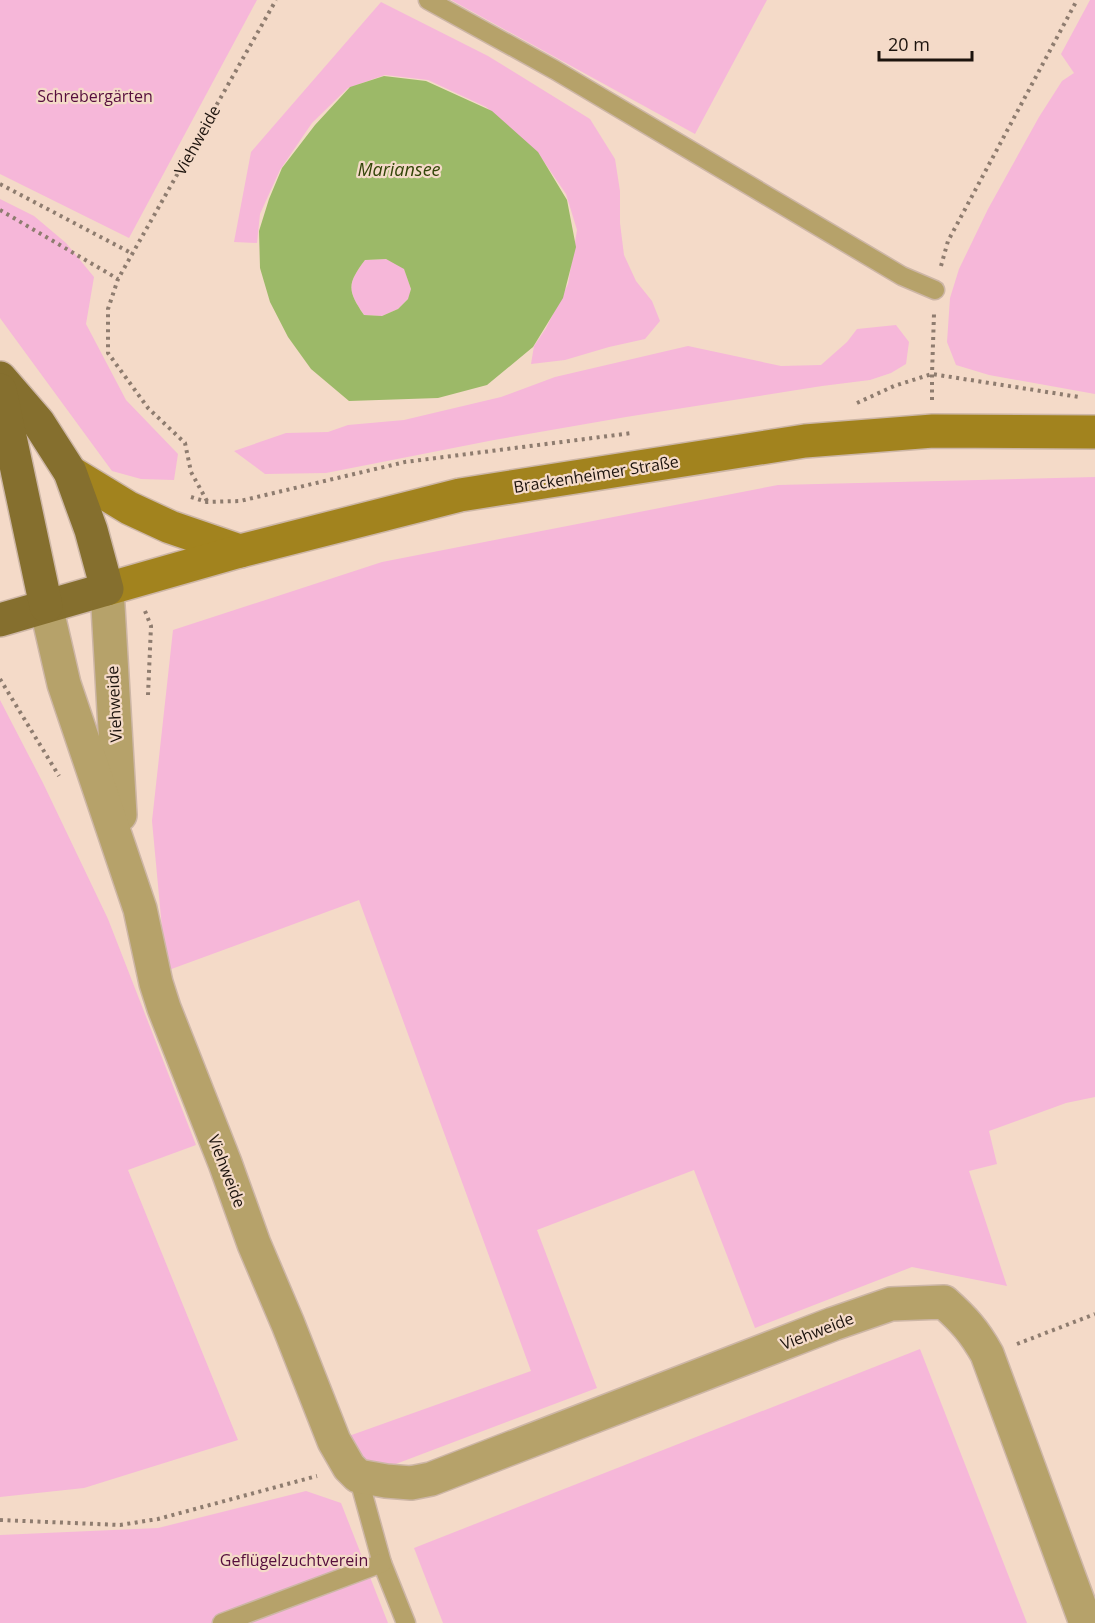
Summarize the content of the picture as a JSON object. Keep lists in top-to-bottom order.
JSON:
{
  "streets": {
    "main road": ["Brackenheimer Straße"],
    "street": ["Viehweide"]
  },
  "crossings": [
    ["Viehweide", "Brackenheimer Straße"]
  ],
  "water": ["Mariansee"],
  "parks": ["Schrebergärten", "Geflügelzuchtverein"],
  "scale_bar": "20 m"
}
